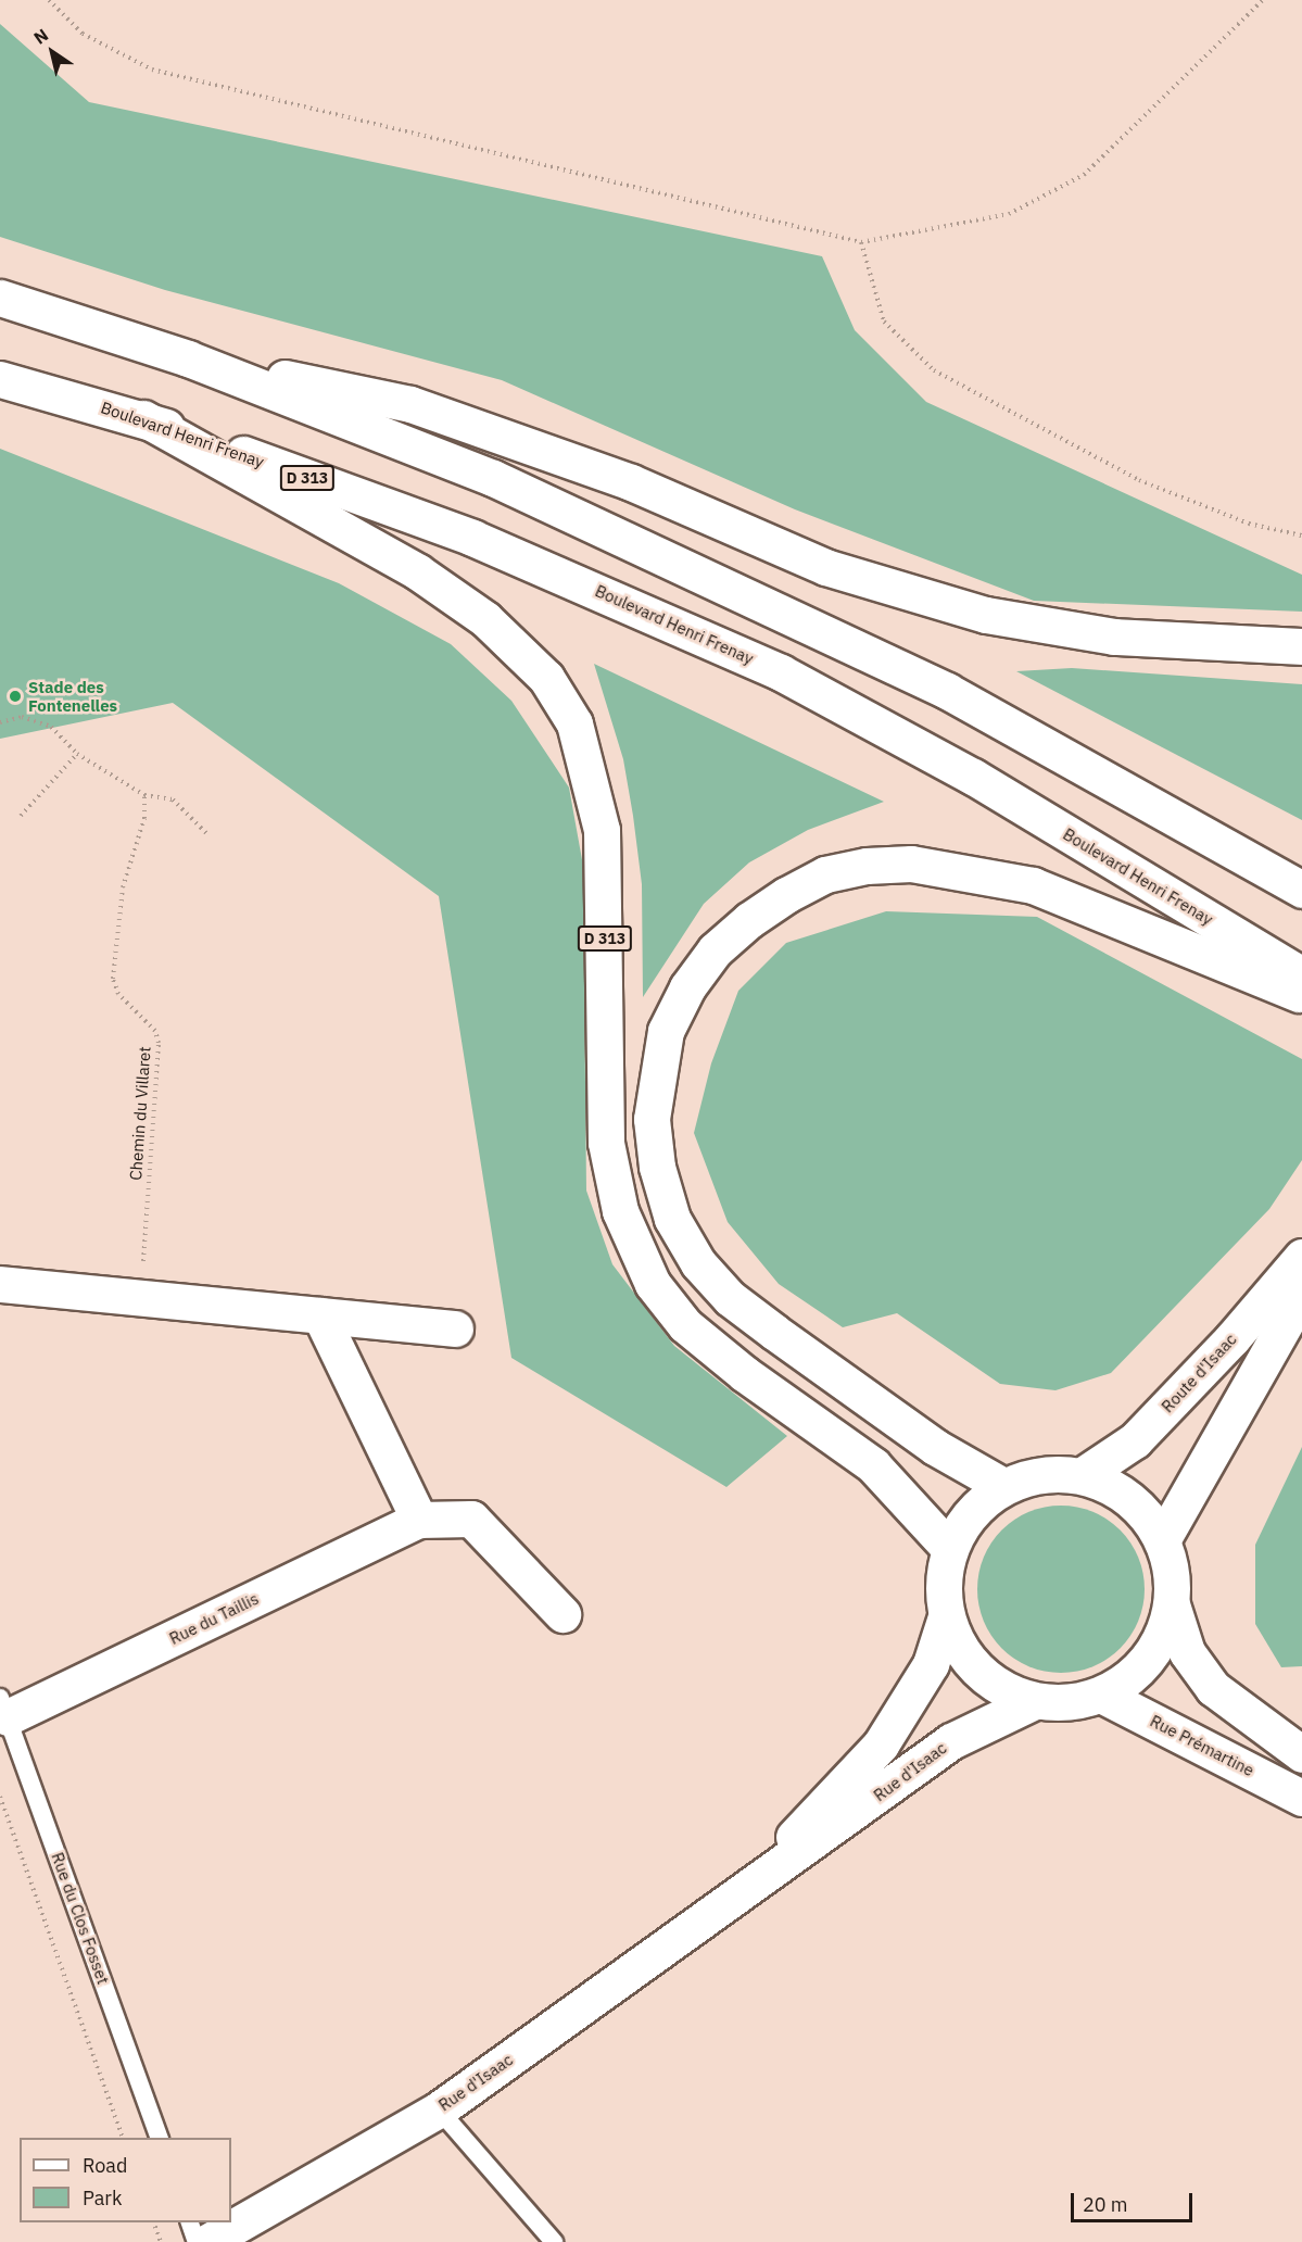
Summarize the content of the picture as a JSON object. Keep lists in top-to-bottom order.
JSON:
{
  "streets": {
    "main road": [
      "Boulevard Henri Frenay",
      "D 313",
      "Route d'Isaac",
      "Rue du Taillis",
      "Rue Prémartine",
      "Rue d'Isaac"
    ],
    "lane": ["Rue du Clos Fosset"],
    "path": ["Chemin du Villaret"]
  },
  "crossings": [
    ["Boulevard Henri Frenay", "D 313"],
    ["D 313", "Route d'Isaac"],
    ["D 313", "Rue Prémartine"],
    ["D 313", "Rue d'Isaac"],
    ["Route d'Isaac", "Rue Prémartine"],
    ["Route d'Isaac", "Rue d'Isaac"],
    ["Rue du Taillis", "Rue du Clos Fosset"],
    ["Rue Prémartine", "Rue d'Isaac"]
  ],
  "places": ["Stade des Fontenelles"],
  "legend": ["Road", "Park"],
  "scale_bar": "20 m",
  "north": "top left"
}
